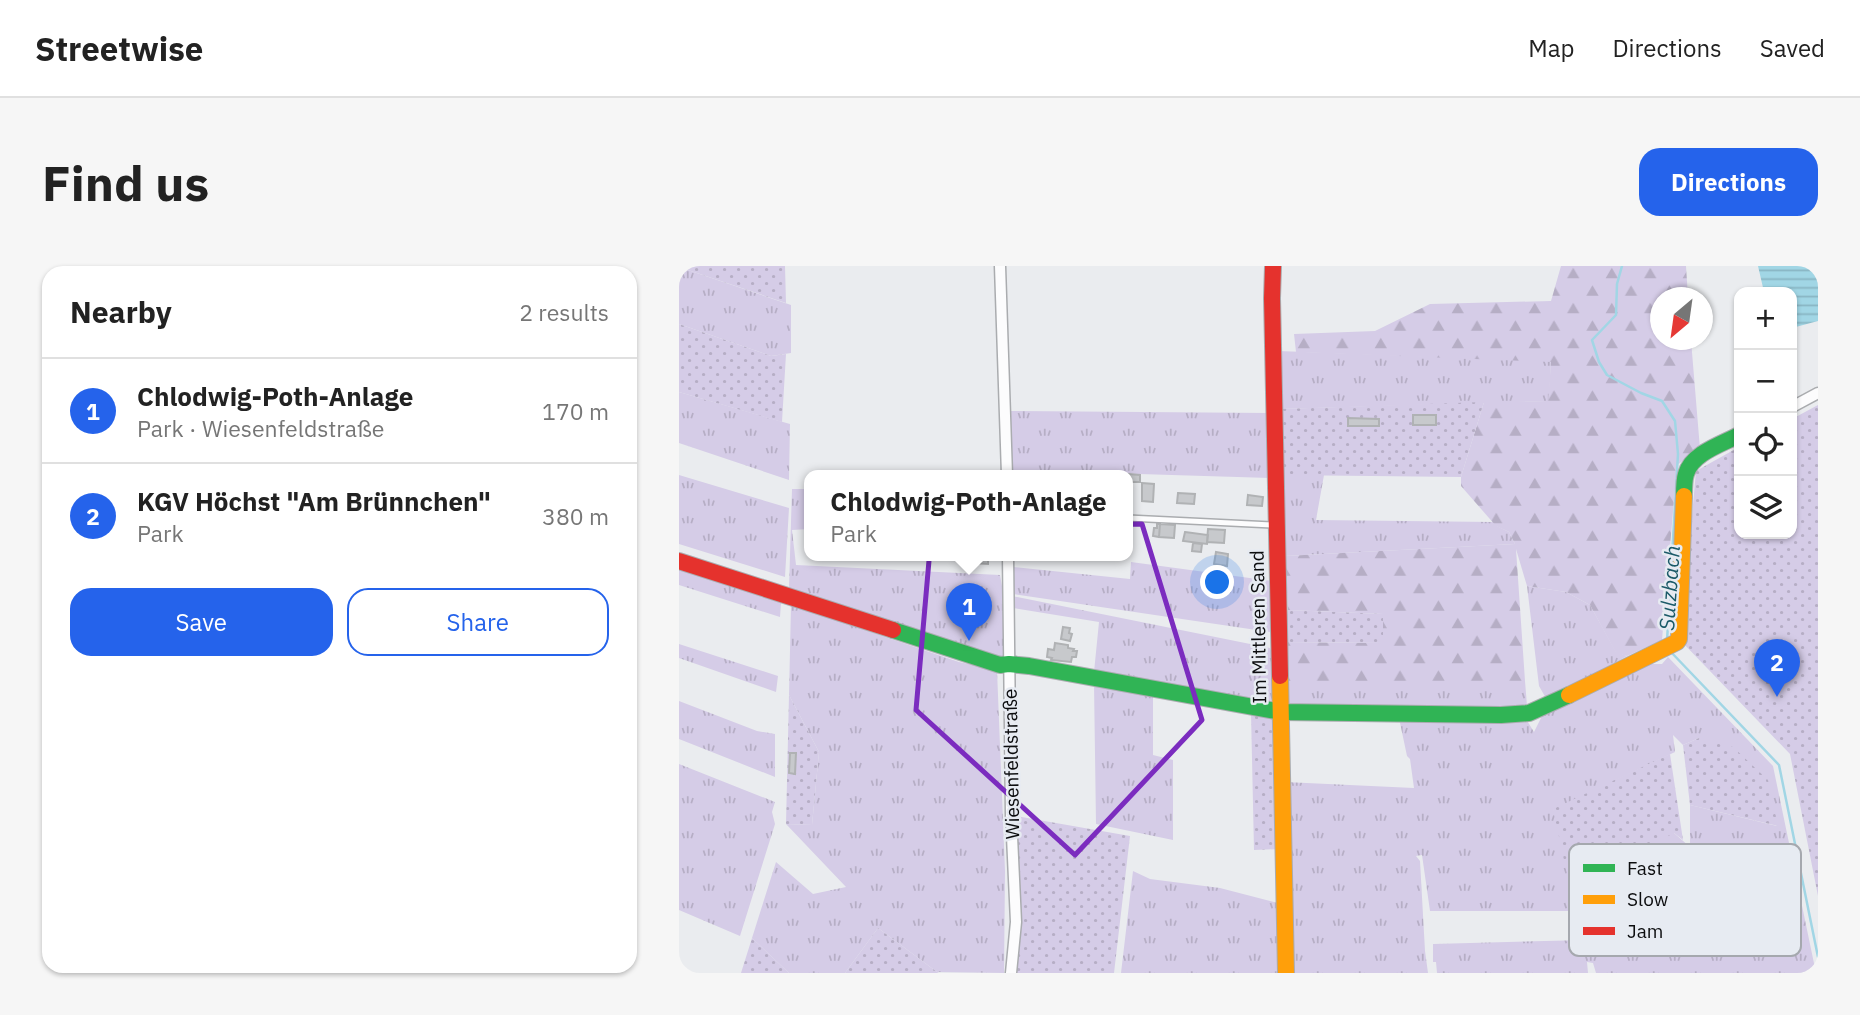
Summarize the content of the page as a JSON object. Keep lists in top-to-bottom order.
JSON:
{
  "streets": {
    "street": ["Im Mittleren Sand", "Wiesenfeldstraße"]
  },
  "crossings": [
    ["Im Mittleren Sand", "Wiesenfeldstraße"]
  ],
  "water": ["Sulzbach"],
  "legend": ["Fast", "Slow", "Jam"],
  "north": "bottom left",
  "page": {
    "header": "Streetwise",
    "nav": ["Map", "Directions", "Saved"],
    "buttons": [
      "Directions",
      ["Save", "Share"]
    ],
    "title": "Find us",
    "heading": ["Nearby", "2 results"],
    "map_buttons": ["+", "−"],
    "list": [
      {
        "mark": "1",
        "name": "Chlodwig-Poth-Anlage",
        "note": "Park · Wiesenfeldstraße",
        "value": "170 m"
      },
      {
        "mark": "2",
        "name": "KGV Höchst \"Am Brünnchen\"",
        "note": "Park",
        "value": "380 m"
      }
    ],
    "popup": ["Chlodwig-Poth-Anlage", "Park"],
    "pins": ["1", "2"]
  }
}
